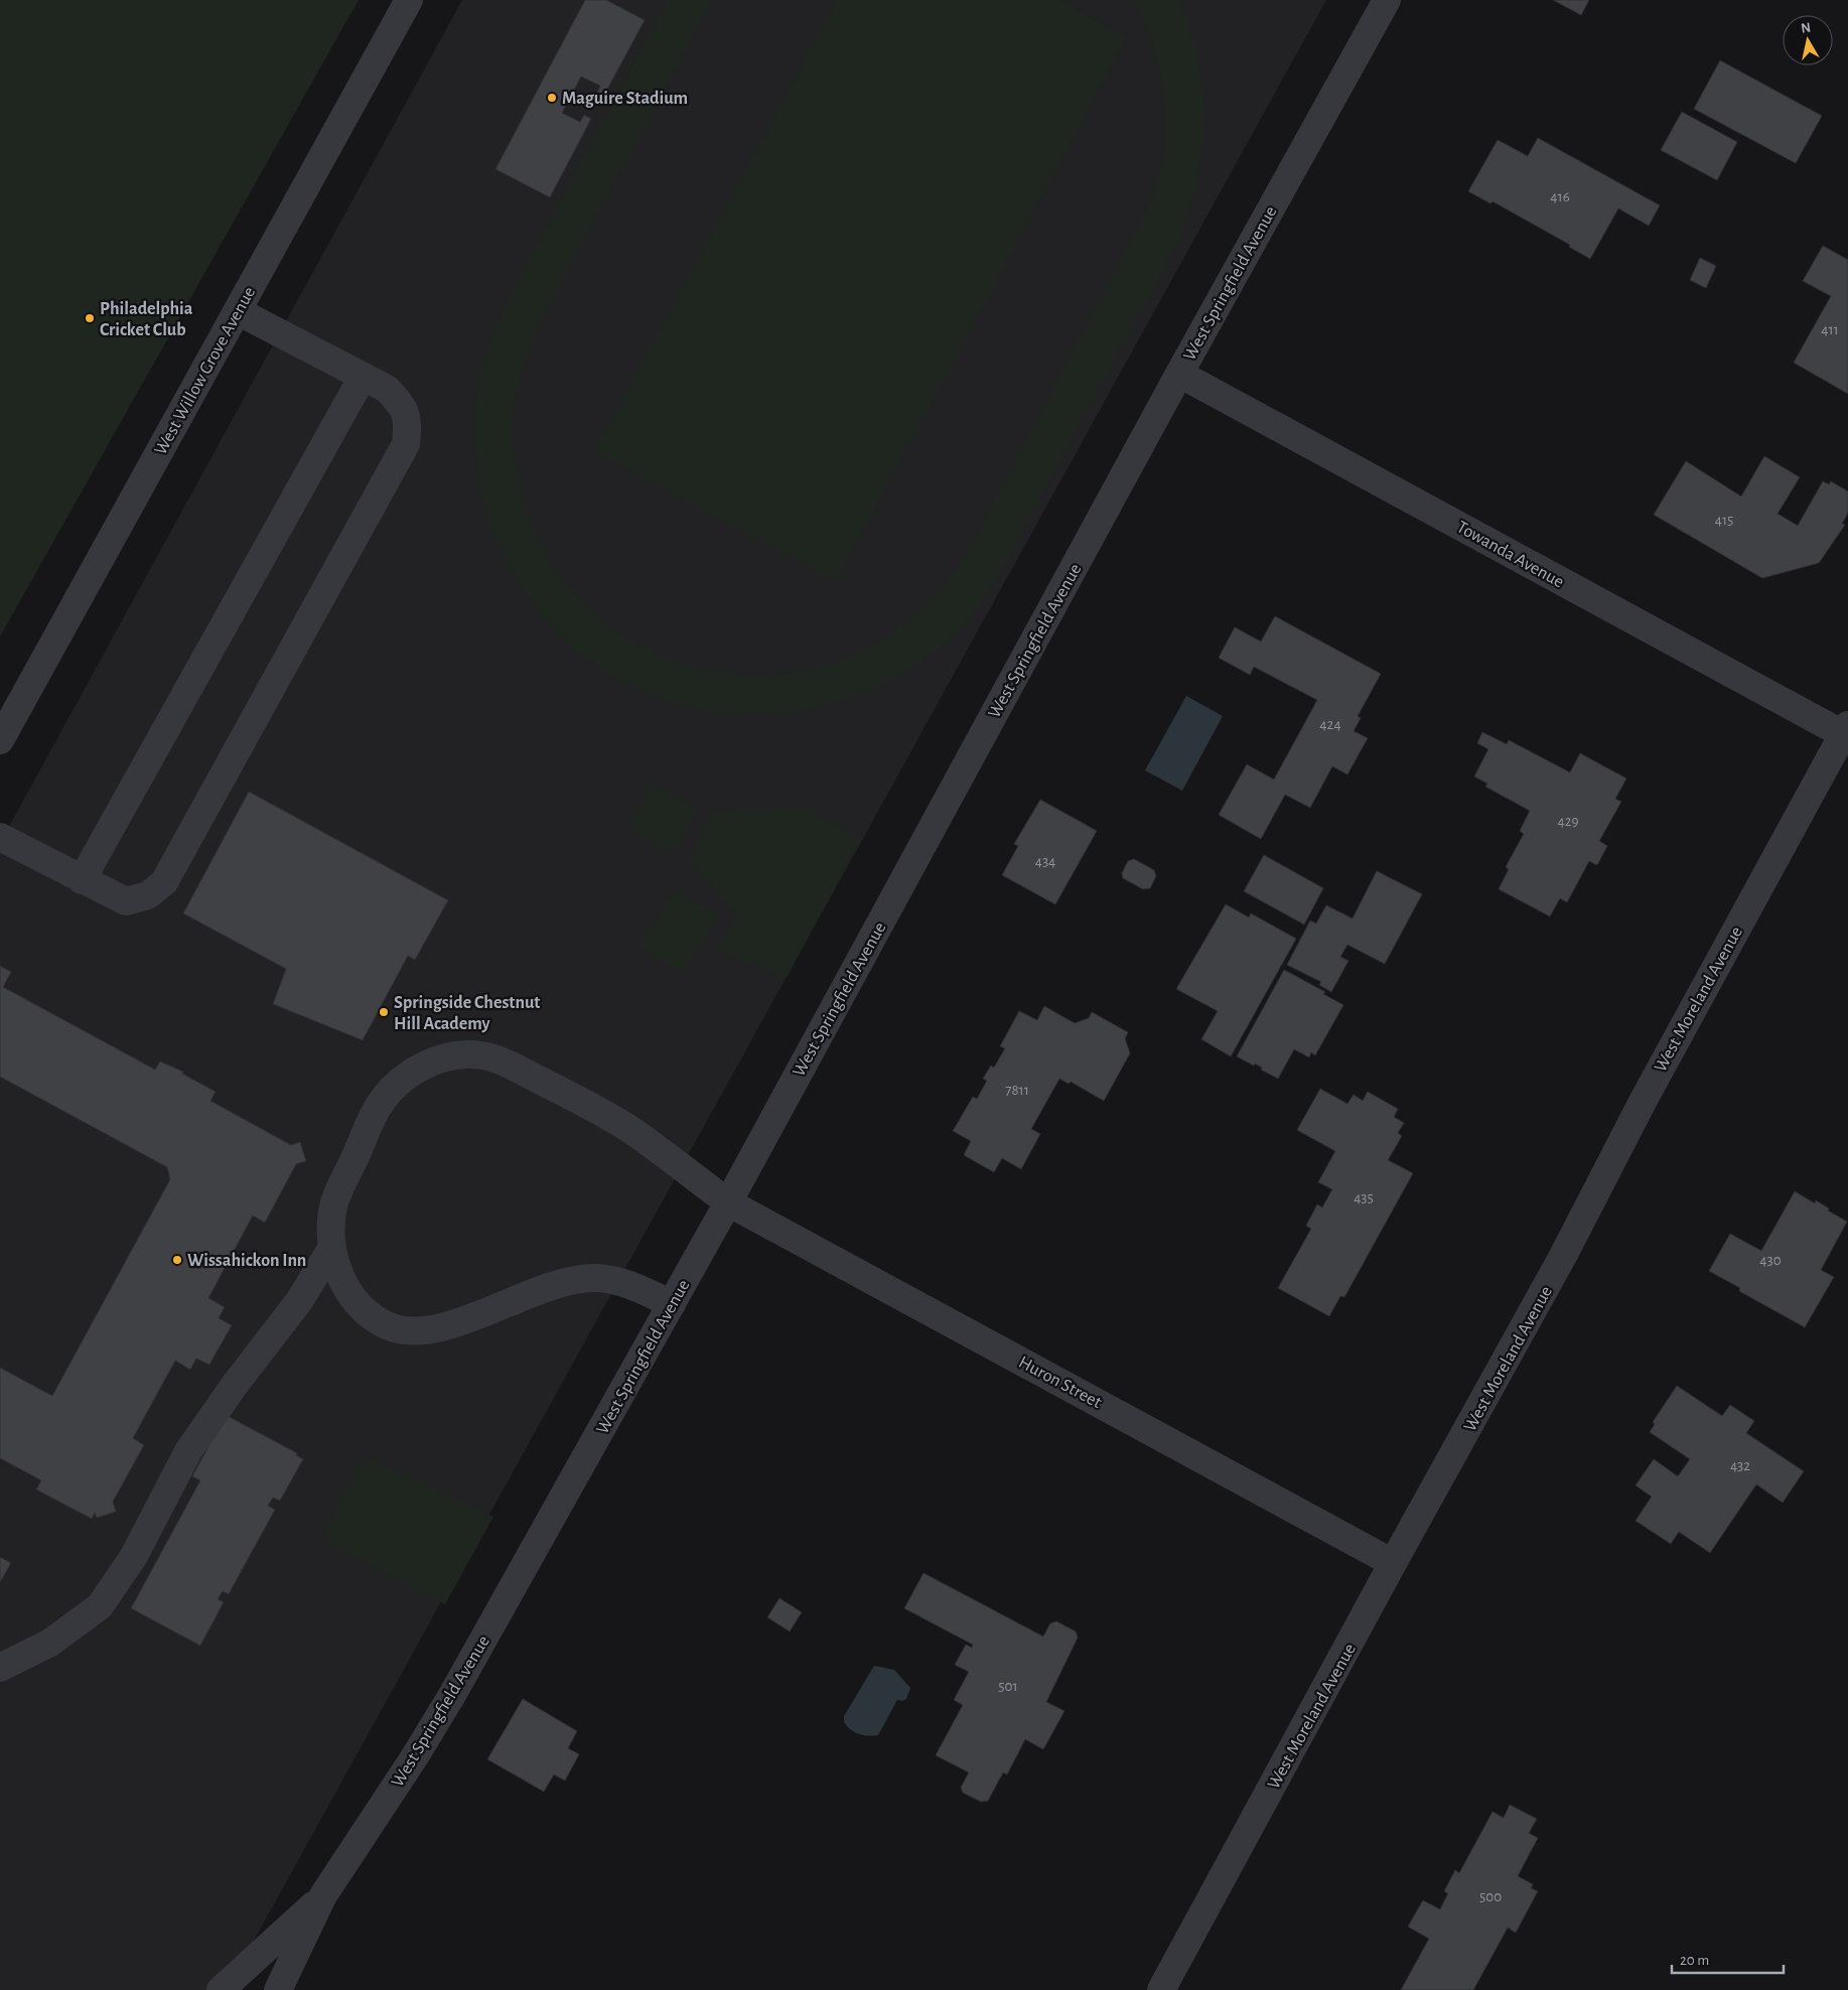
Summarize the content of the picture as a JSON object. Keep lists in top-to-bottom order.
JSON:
{
  "streets": {
    "street": [
      "West Springfield Avenue",
      "West Willow Grove Avenue",
      "Towanda Avenue",
      "West Moreland Avenue",
      "Huron Street"
    ]
  },
  "crossings": [
    ["West Springfield Avenue", "Towanda Avenue"],
    ["West Springfield Avenue", "Huron Street"],
    ["Towanda Avenue", "West Moreland Avenue"],
    ["West Moreland Avenue", "Huron Street"]
  ],
  "places": [
    "Maguire Stadium",
    "Philadelphia Cricket Club",
    "Springside Chestnut Hill Academy",
    "Wissahickon Inn"
  ],
  "house_numbers": [
    "416",
    "411",
    "415",
    "424",
    "429",
    "434",
    "7811",
    "435",
    "430",
    "432",
    "501",
    "500"
  ],
  "scale_bar": "20 m",
  "north": "top"
}
